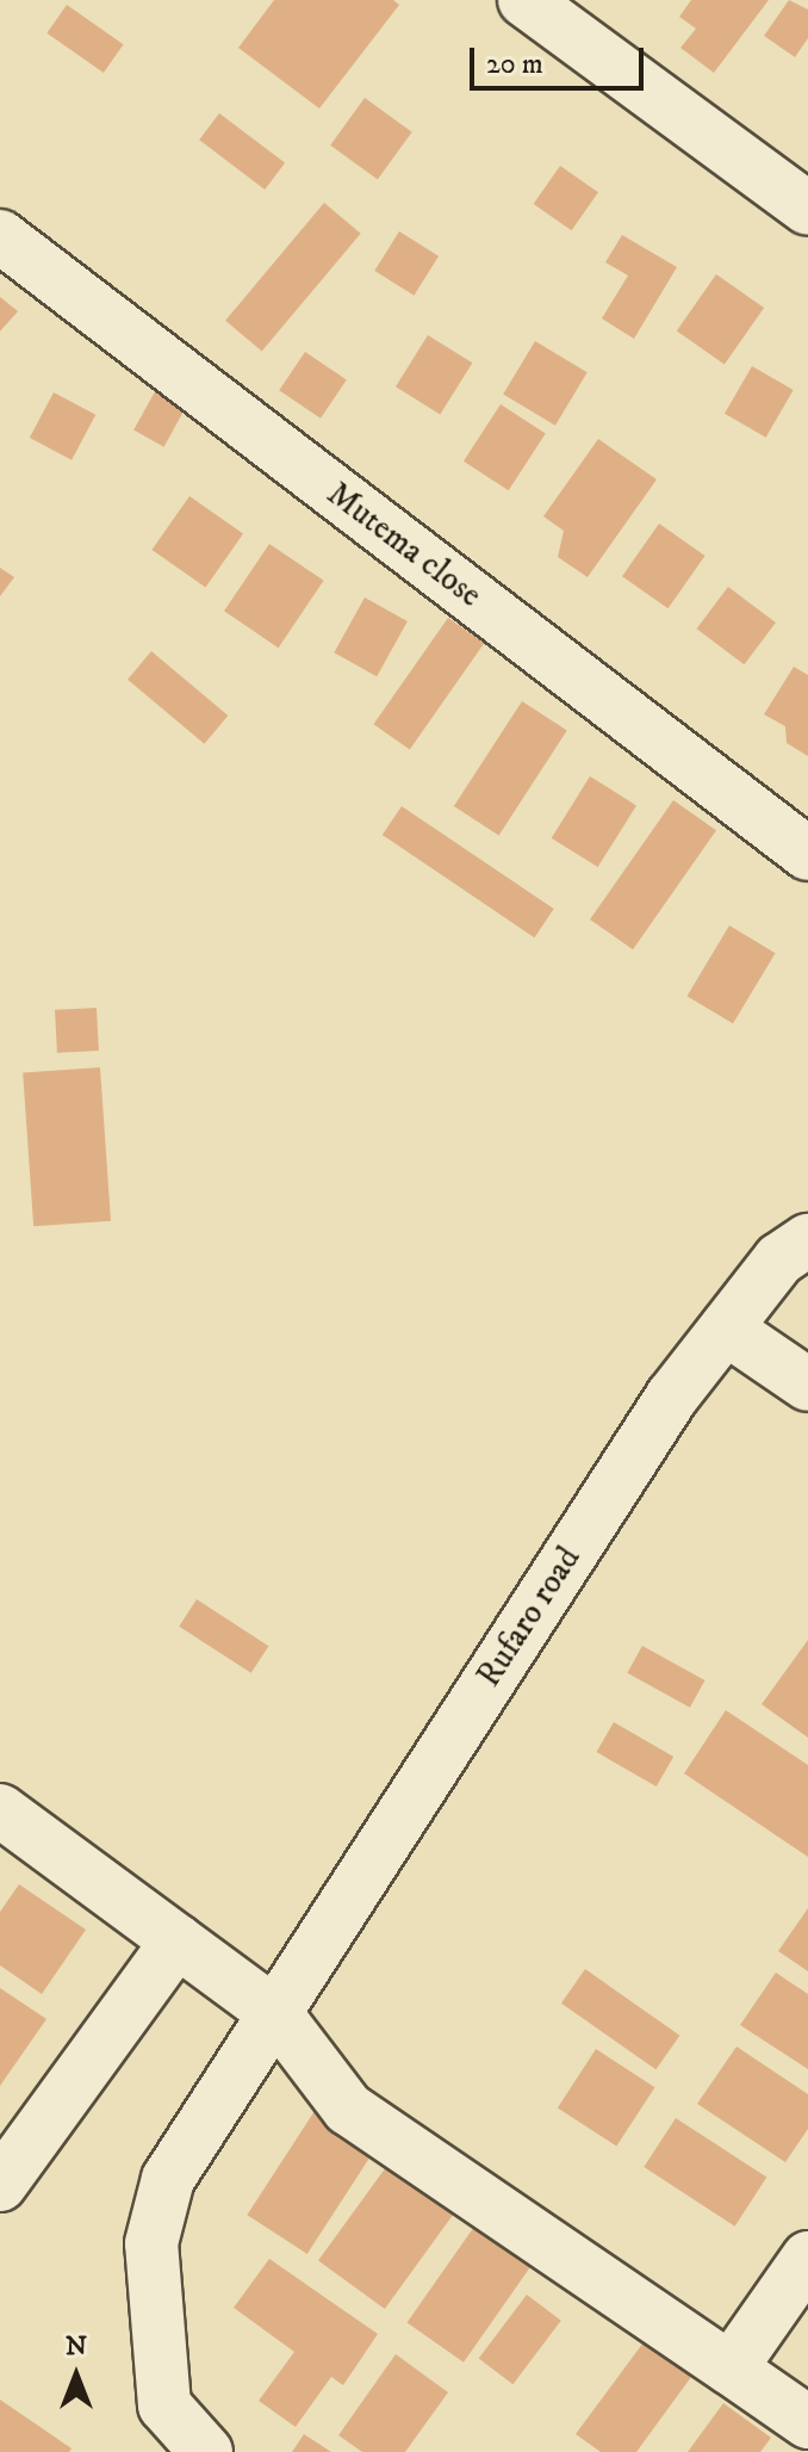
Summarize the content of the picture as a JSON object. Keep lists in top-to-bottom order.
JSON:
{
  "streets": {
    "street": ["Mutema close", "Rufaro road"]
  },
  "scale_bar": "20 m",
  "north": "top"
}
